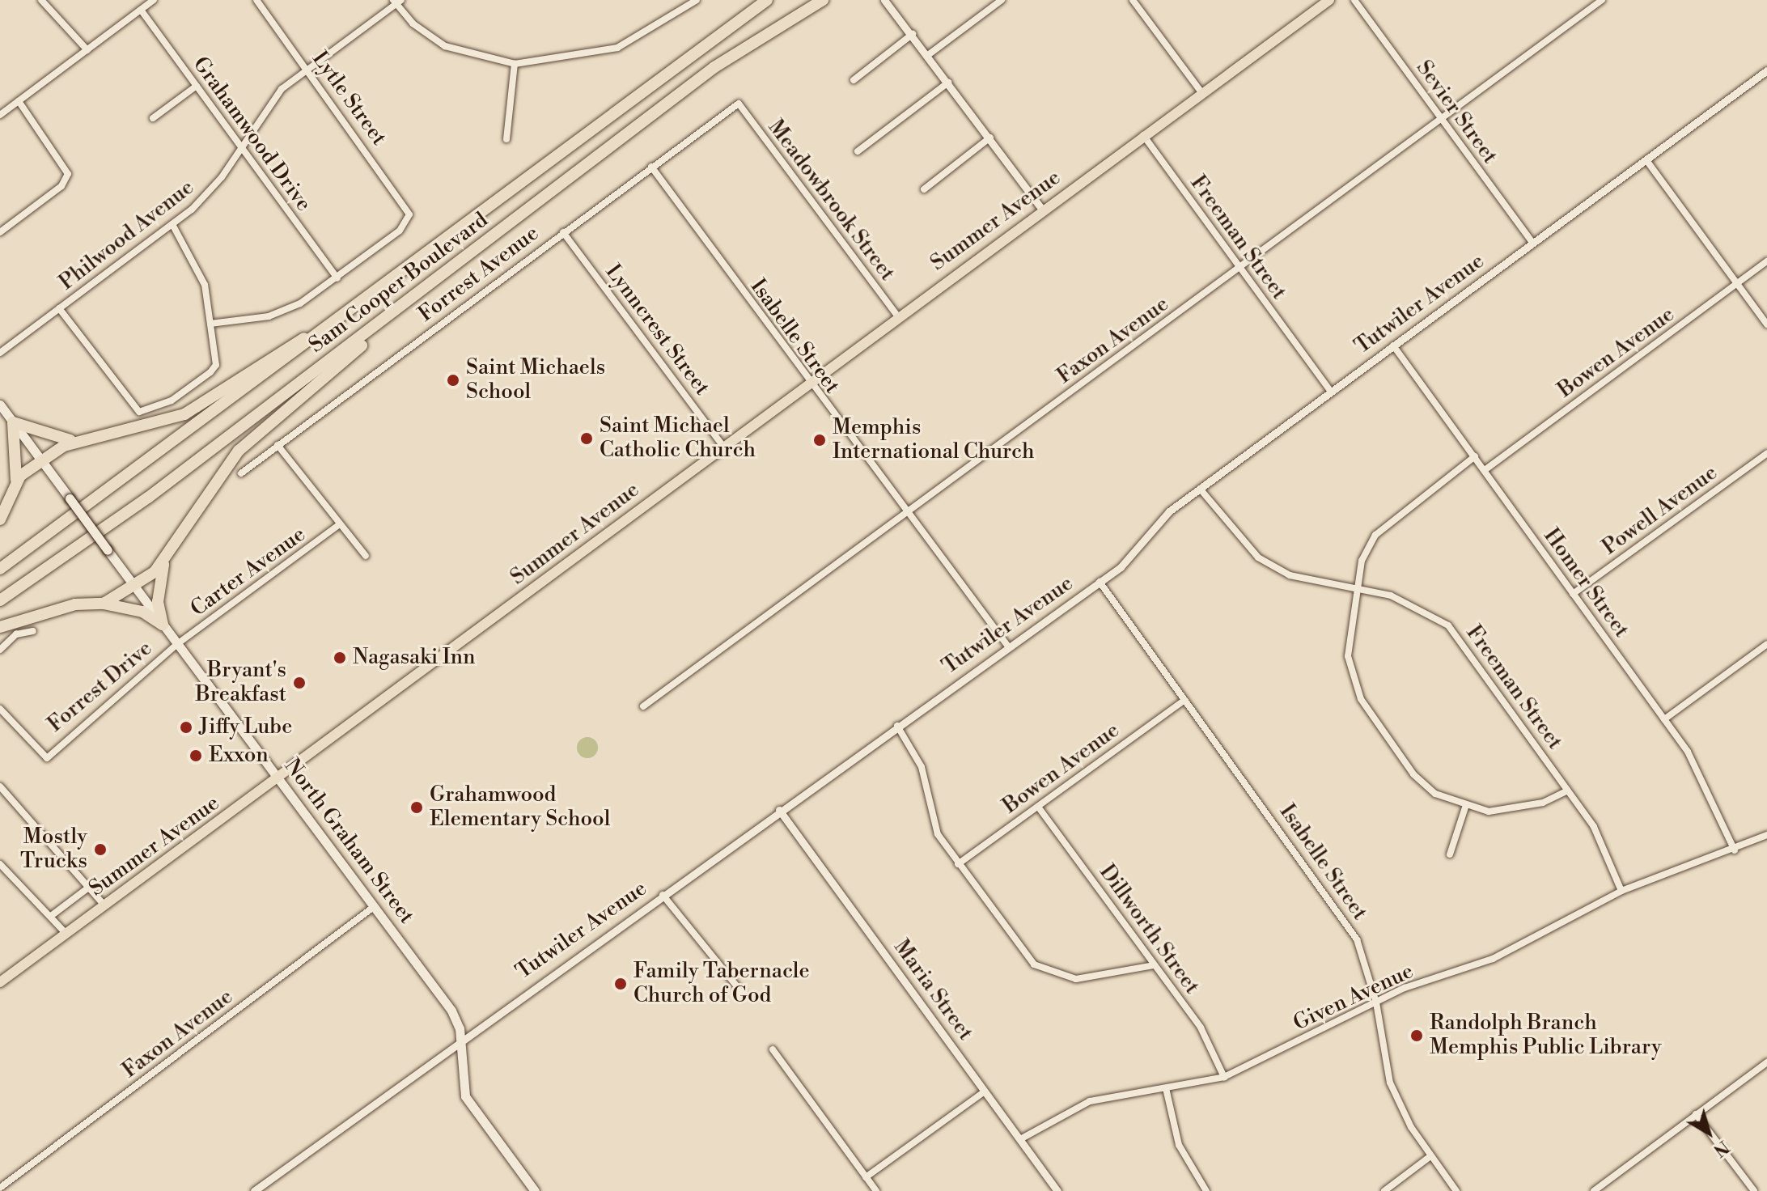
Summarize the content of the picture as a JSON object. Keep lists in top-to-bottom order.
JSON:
{
  "streets": {
    "highway": ["Sam Cooper Boulevard"],
    "main road": ["Summer Avenue", "North Graham Street"],
    "street": [
      "Lytle Street",
      "Sevier Street",
      "Grahamwood Drive",
      "Meadowbrook Street",
      "Philwood Avenue",
      "Freeman Street",
      "Forrest Avenue",
      "Tutwiler Avenue",
      "Lynncrest Street",
      "Isabelle Street",
      "Faxon Avenue",
      "Bowen Avenue",
      "Powell Avenue",
      "Carter Avenue",
      "Homer Street",
      "Forrest Drive",
      "Dillworth Street",
      "Maria Street",
      "Given Avenue"
    ]
  },
  "crossings": [
    ["Lytle Street", "Grahamwood Drive"],
    ["Lytle Street", "Philwood Avenue"],
    ["Sevier Street", "Tutwiler Avenue"],
    ["Sevier Street", "Faxon Avenue"],
    ["Grahamwood Drive", "Philwood Avenue"],
    ["Meadowbrook Street", "Summer Avenue"],
    ["Meadowbrook Street", "Forrest Avenue"],
    ["Summer Avenue", "Freeman Street"],
    ["Summer Avenue", "Lynncrest Street"],
    ["Summer Avenue", "Isabelle Street"],
    ["Summer Avenue", "North Graham Street"],
    ["Freeman Street", "Tutwiler Avenue"],
    ["Freeman Street", "Faxon Avenue"],
    ["Freeman Street", "Given Avenue"],
    ["Forrest Avenue", "Lynncrest Street"],
    ["Forrest Avenue", "Isabelle Street"],
    ["Tutwiler Avenue", "Isabelle Street"],
    ["Tutwiler Avenue", "Homer Street"],
    ["Tutwiler Avenue", "North Graham Street"],
    ["Tutwiler Avenue", "Maria Street"],
    ["Isabelle Street", "Faxon Avenue"],
    ["Isabelle Street", "Bowen Avenue"],
    ["Isabelle Street", "Given Avenue"],
    ["Faxon Avenue", "North Graham Street"],
    ["Bowen Avenue", "Homer Street"],
    ["Bowen Avenue", "Dillworth Street"],
    ["Powell Avenue", "Homer Street"],
    ["Carter Avenue", "Forrest Drive"],
    ["Carter Avenue", "North Graham Street"],
    ["Homer Street", "Given Avenue"],
    ["Forrest Drive", "North Graham Street"],
    ["Dillworth Street", "Given Avenue"],
    ["Maria Street", "Given Avenue"]
  ],
  "places": [
    "Saint Michaels School",
    "Saint Michael Catholic Church",
    "Memphis International Church",
    "Nagasaki Inn",
    "Bryant's Breakfast",
    "Jiffy Lube",
    "Exxon",
    "Grahamwood Elementary School",
    "Mostly Trucks",
    "Family Tabernacle Church of God",
    "Randolph Branch Memphis Public Library"
  ],
  "north": "bottom right"
}
